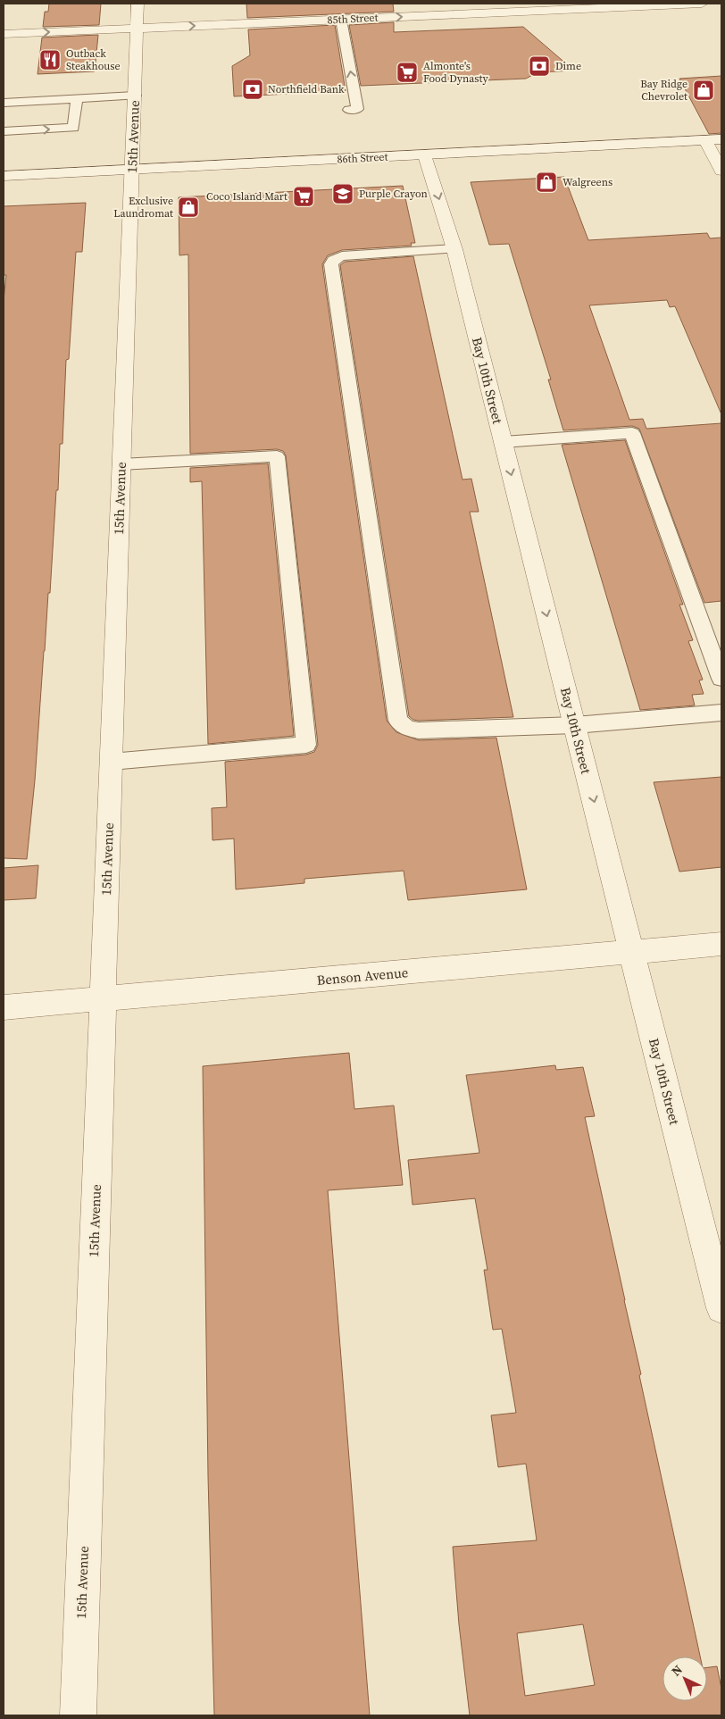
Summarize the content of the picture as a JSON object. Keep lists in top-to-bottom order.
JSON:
{
  "streets": {
    "street": [
      "85th Street",
      "15th Avenue",
      "86th Street",
      "Bay 10th Street",
      "Benson Avenue"
    ]
  },
  "crossings": [
    ["85th Street", "15th Avenue"],
    ["15th Avenue", "86th Street"],
    ["15th Avenue", "Benson Avenue"],
    ["86th Street", "Bay 10th Street"],
    ["Bay 10th Street", "Benson Avenue"]
  ],
  "one_way": ["85th Street", "Bay 10th Street"],
  "places": {
    "restaurant": ["Outback Steakhouse"],
    "bank": ["Dime", "Northfield Bank"],
    "supermarket": ["Almonte's Food Dynasty", "Coco Island Mart"],
    "shop": ["Bay Ridge Chevrolet", "Walgreens", "Exclusive Laundromat"],
    "school or university": ["Purple Crayon"]
  },
  "north": "top left"
}
